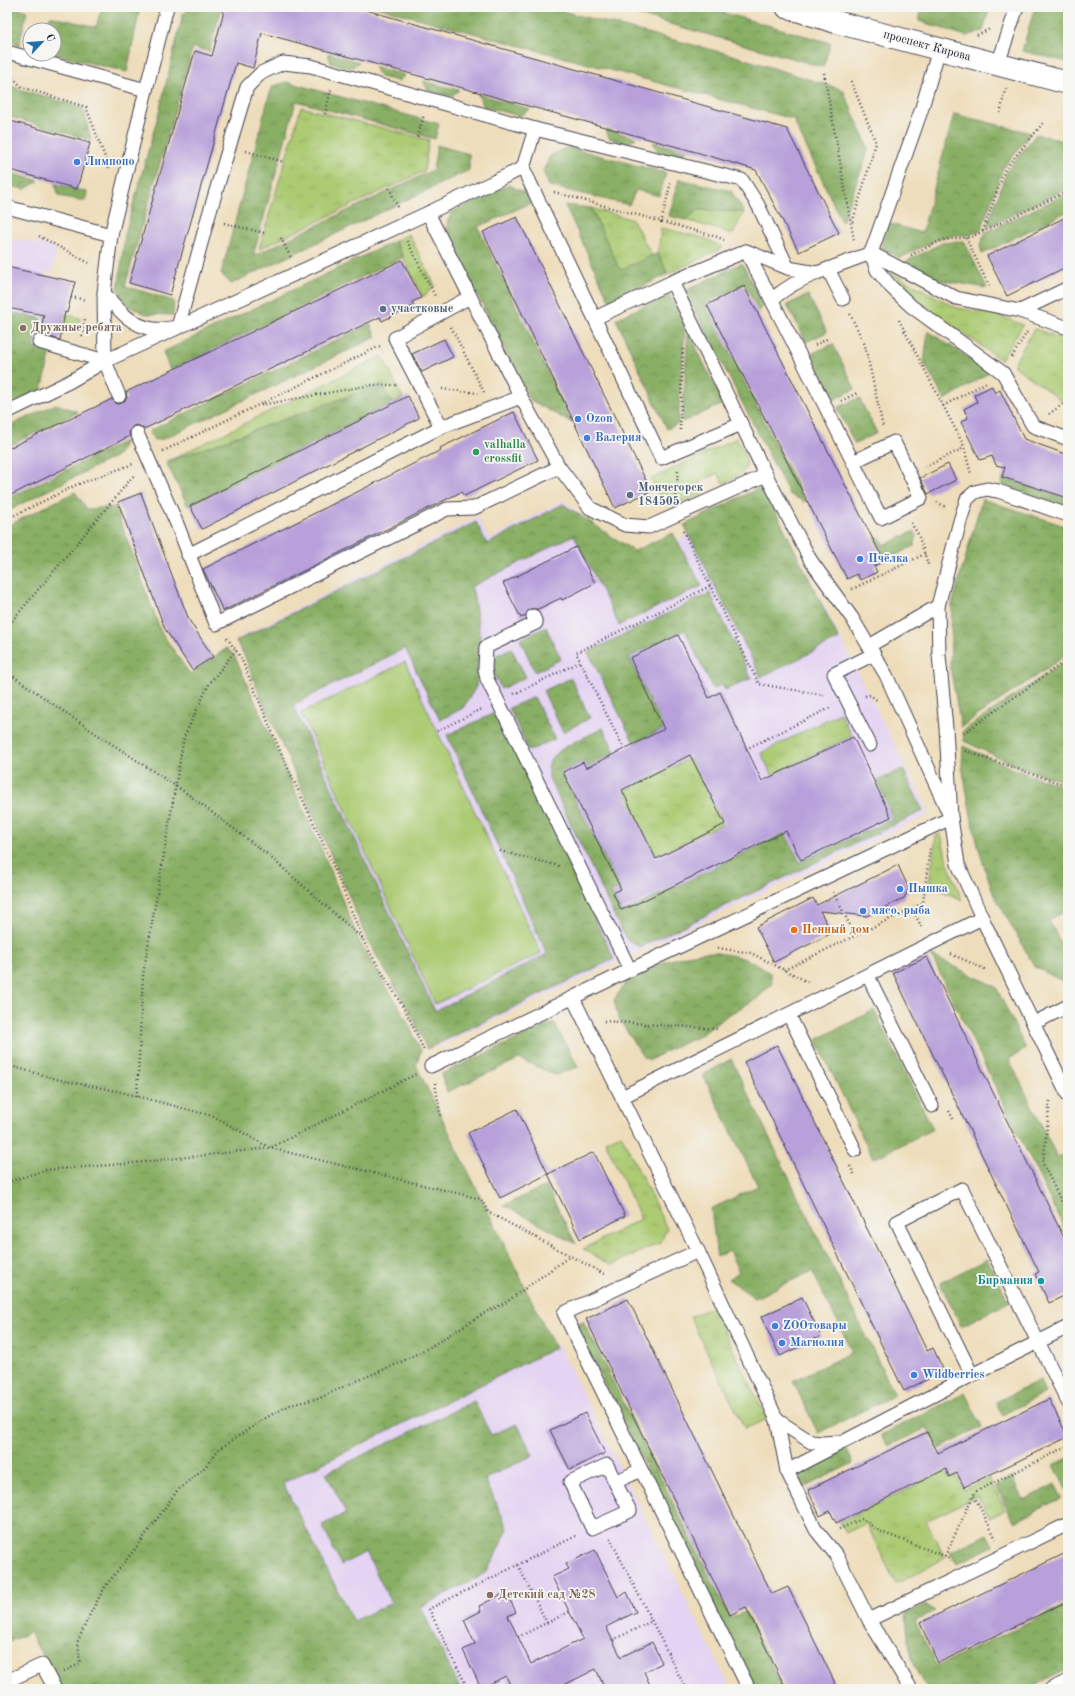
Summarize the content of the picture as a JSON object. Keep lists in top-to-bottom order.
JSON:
{
  "streets": {
    "main road": ["проспект Кирова"]
  },
  "places": [
    "Лимпопо",
    "участковые",
    "Дружные ребята",
    "Ozon",
    "Валерия",
    "valhalla crossfit",
    "Мончегорск 184505",
    "Пчёлка",
    "Пышка",
    "мясо, рыба",
    "Пенный дом",
    "Бирмания",
    "ZOOтовары",
    "Магнолия",
    "Wildberries",
    "Детский сад №28"
  ],
  "north": "top right"
}
